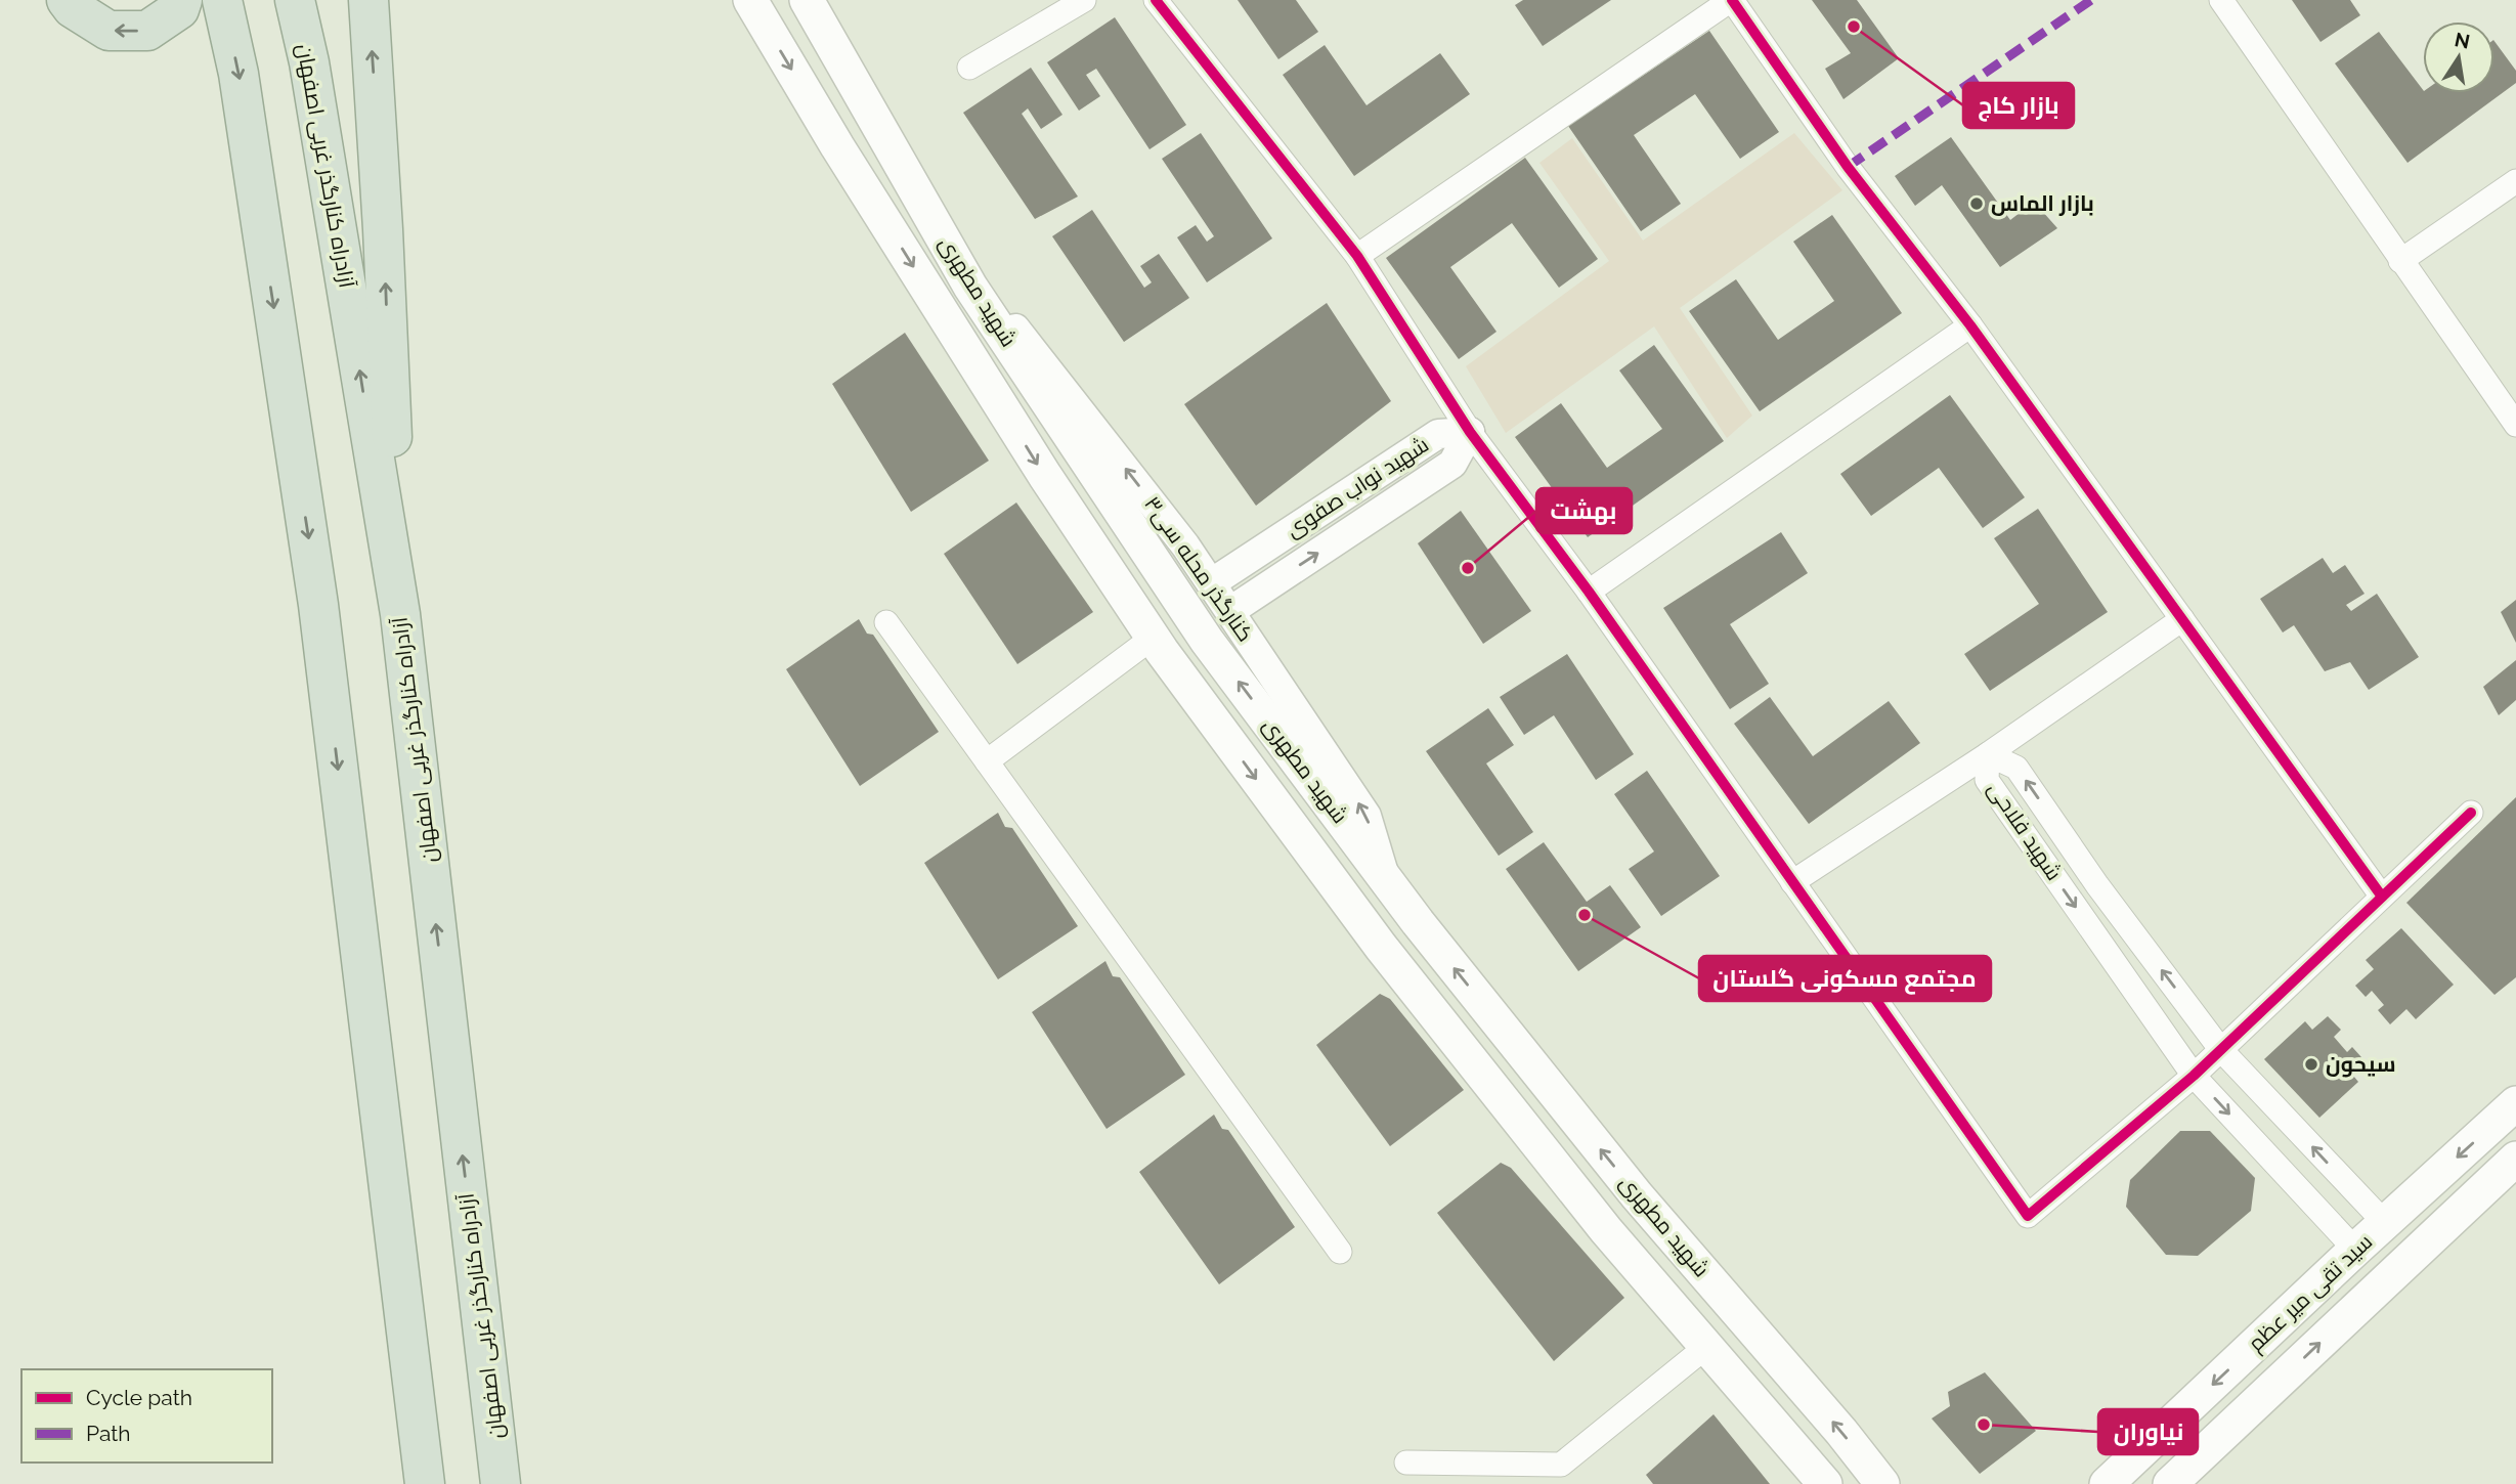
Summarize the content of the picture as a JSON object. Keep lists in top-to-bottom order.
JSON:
{
  "streets": {
    "highway": ["آزادراه کنارگذر غربی اصفهان"],
    "main road": ["شهید مطهری", "سید تقی میر عظم"],
    "street": ["شهید نواب صفوی", "کنارگذر محله سی۳", "شهید فلاحی"]
  },
  "crossings": [
    ["شهید مطهری", "کنارگذر محله سی۳"],
    ["شهید نواب صفوی", "کنارگذر محله سی۳"],
    ["شهید فلاحی", "سید تقی میر عظم"]
  ],
  "one_way": ["کنارگذر محله سی۳"],
  "places": [
    "بازار کاج",
    "بازار الماس",
    "بهشت",
    "مجتمع مسکونی گلستان",
    "سیحون",
    "نیاوران"
  ],
  "legend": ["Cycle path", "Path"],
  "north": "top"
}
